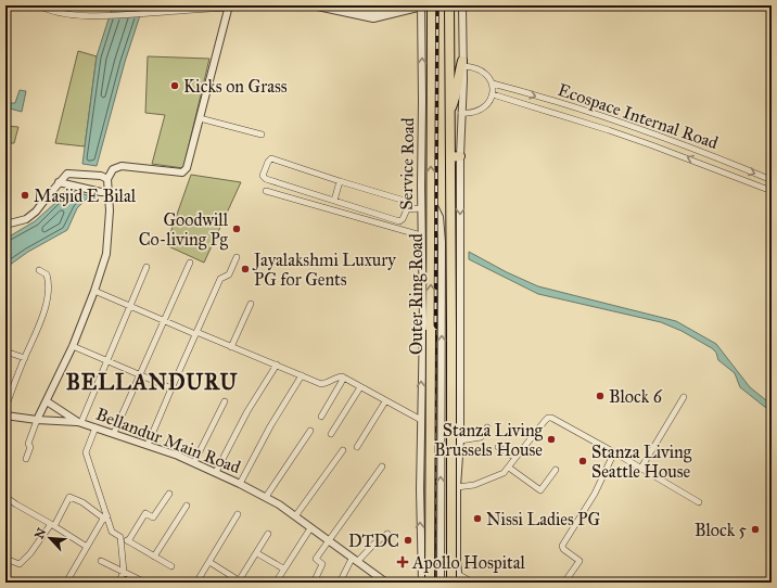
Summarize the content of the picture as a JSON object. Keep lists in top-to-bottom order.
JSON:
{
  "streets": {
    "highway": ["Outer Ring Road"],
    "street": ["Ecospace Internal Road", "Service Road", "Bellandur Main Road"]
  },
  "crossings": [
    ["Service Road", "Outer Ring Road"]
  ],
  "districts": ["BELLANDURU"],
  "places": {
    "other": [
      "Kicks on Grass",
      "Masjid E Bilal",
      "Goodwill Co-living Pg",
      "Jayalakshmi Luxury PG for Gents",
      "Block 6",
      "Stanza Living Brussels House",
      "Stanza Living Seattle House",
      "Nissi Ladies PG",
      "Block 5",
      "DTDC"
    ],
    "health": ["Apollo Hospital"]
  },
  "north": "top left"
}
